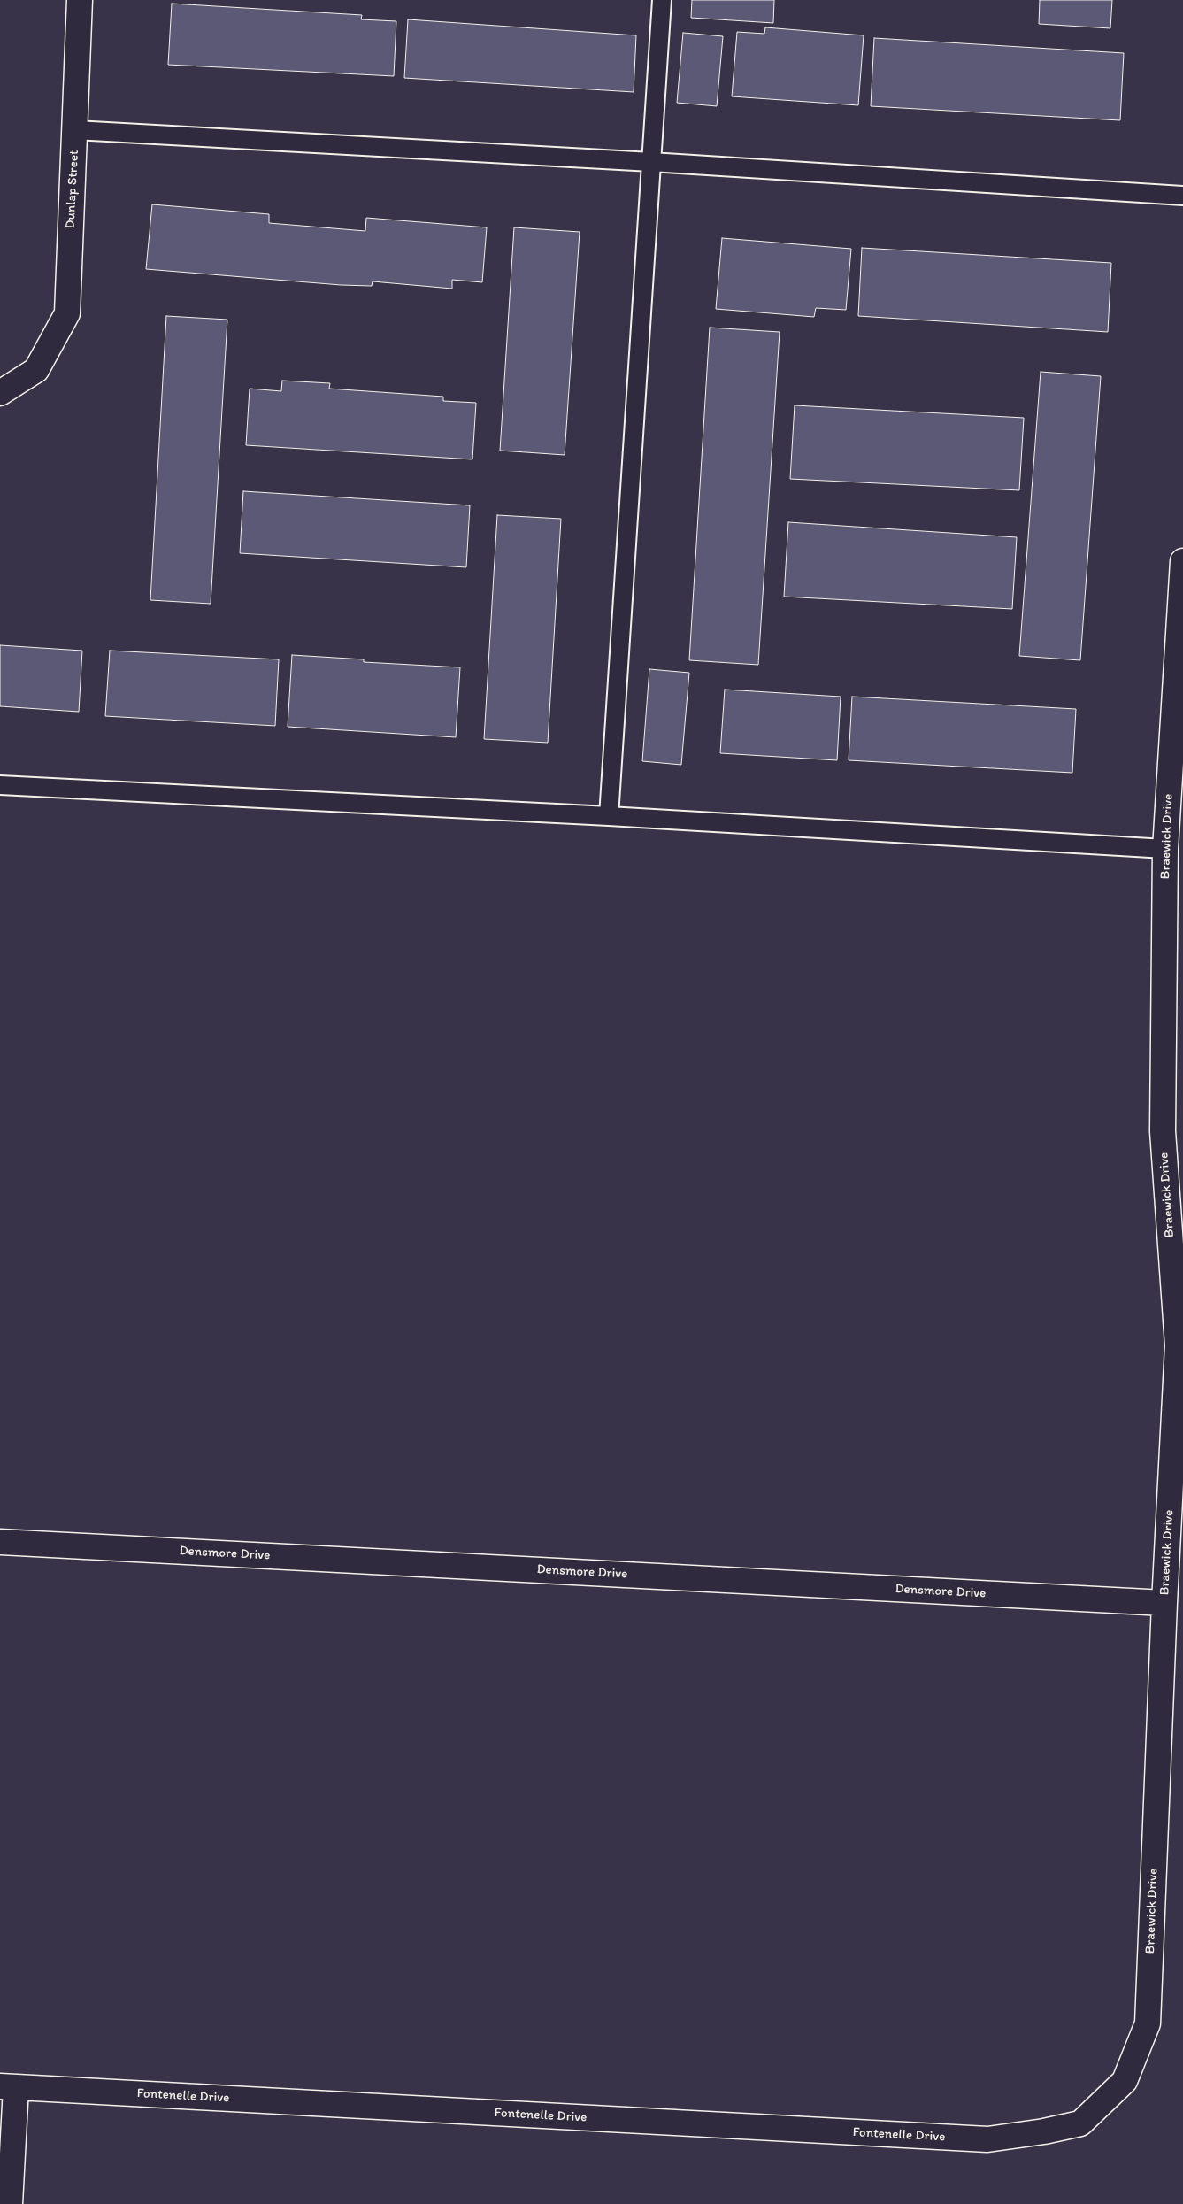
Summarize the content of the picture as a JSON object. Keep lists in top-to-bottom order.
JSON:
{
  "streets": {
    "street": [
      "Dunlap Street",
      "Braewick Drive",
      "Densmore Drive",
      "Fontenelle Drive"
    ]
  },
  "crossings": [
    ["Braewick Drive", "Densmore Drive"],
    ["Braewick Drive", "Fontenelle Drive"]
  ]
}
